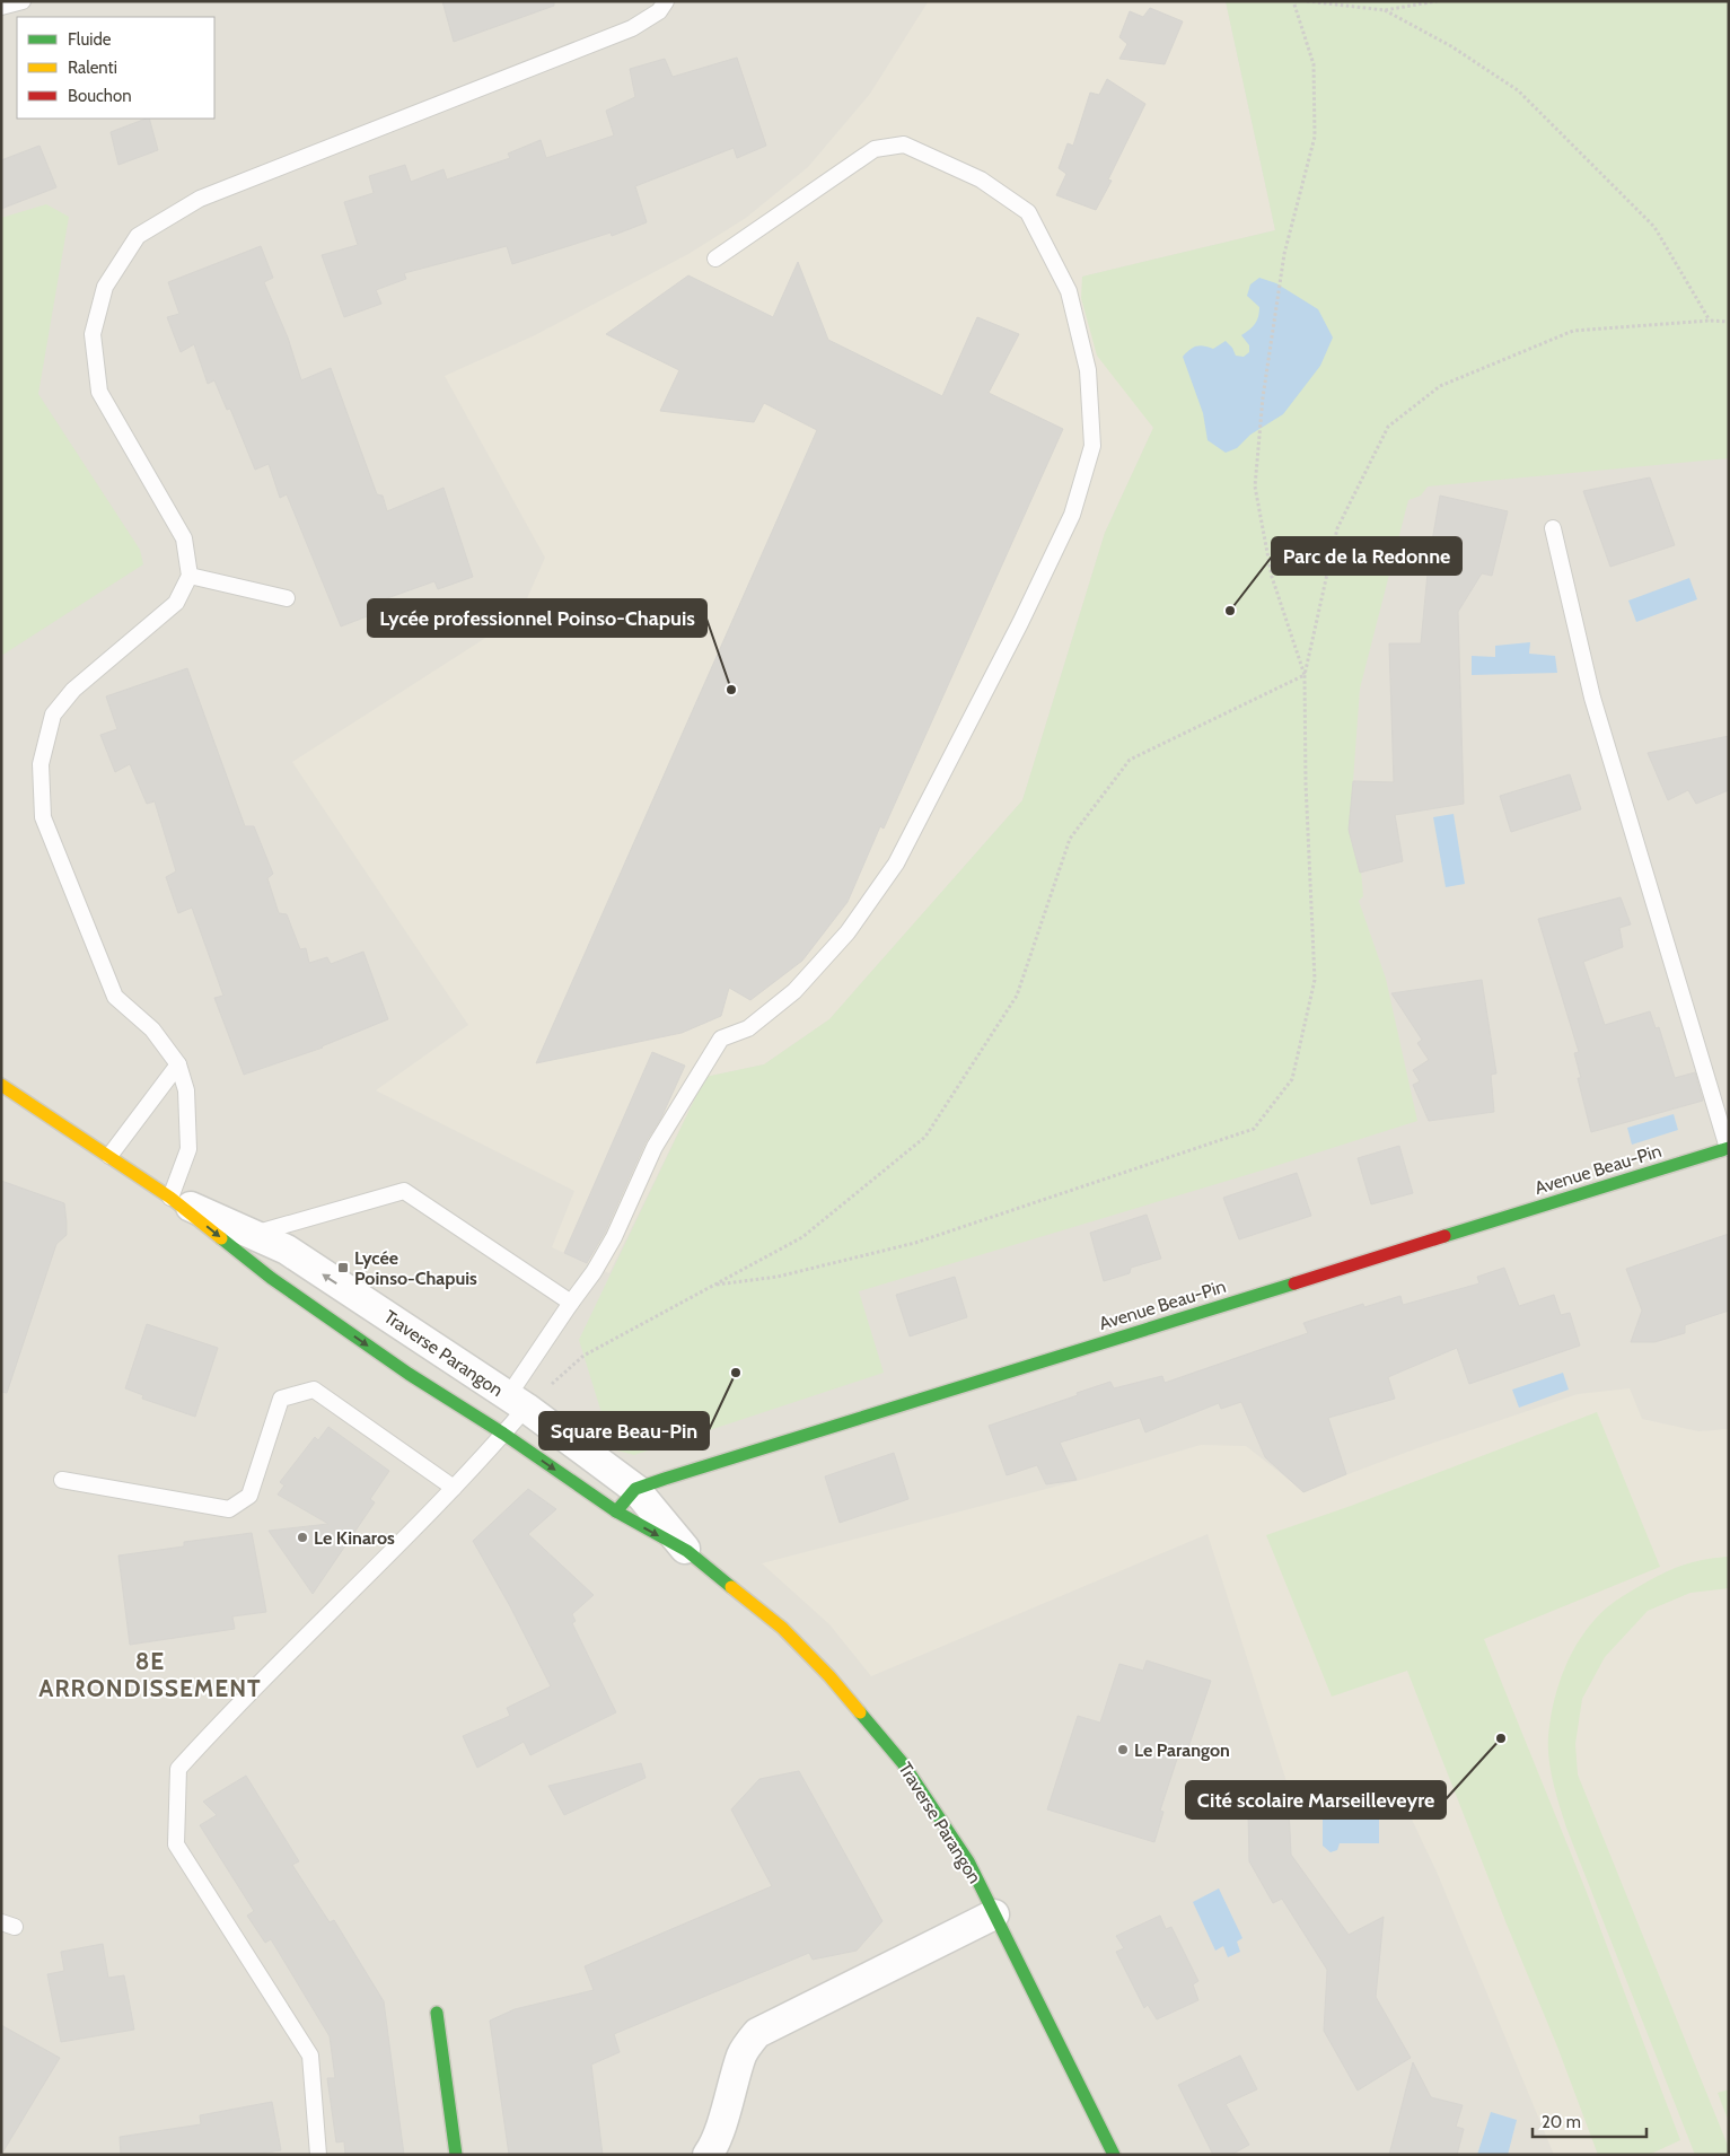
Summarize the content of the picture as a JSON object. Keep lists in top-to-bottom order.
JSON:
{
  "streets": {
    "street": ["Avenue Beau-Pin", "Traverse Parangon"]
  },
  "crossings": [
    ["Avenue Beau-Pin", "Traverse Parangon"]
  ],
  "districts": ["8E ARRONDISSEMENT"],
  "places": {
    "other": [
      "Parc de la Redonne",
      "Lycée professionnel Poinso-Chapuis",
      "Square Beau-Pin",
      "Le Kinaros",
      "Cité scolaire Marseilleveyre",
      "Le Parangon"
    ],
    "transit": ["Lycée Poinso-Chapuis"]
  },
  "legend": ["Fluide", "Ralenti", "Bouchon"],
  "scale_bar": "20 m"
}
